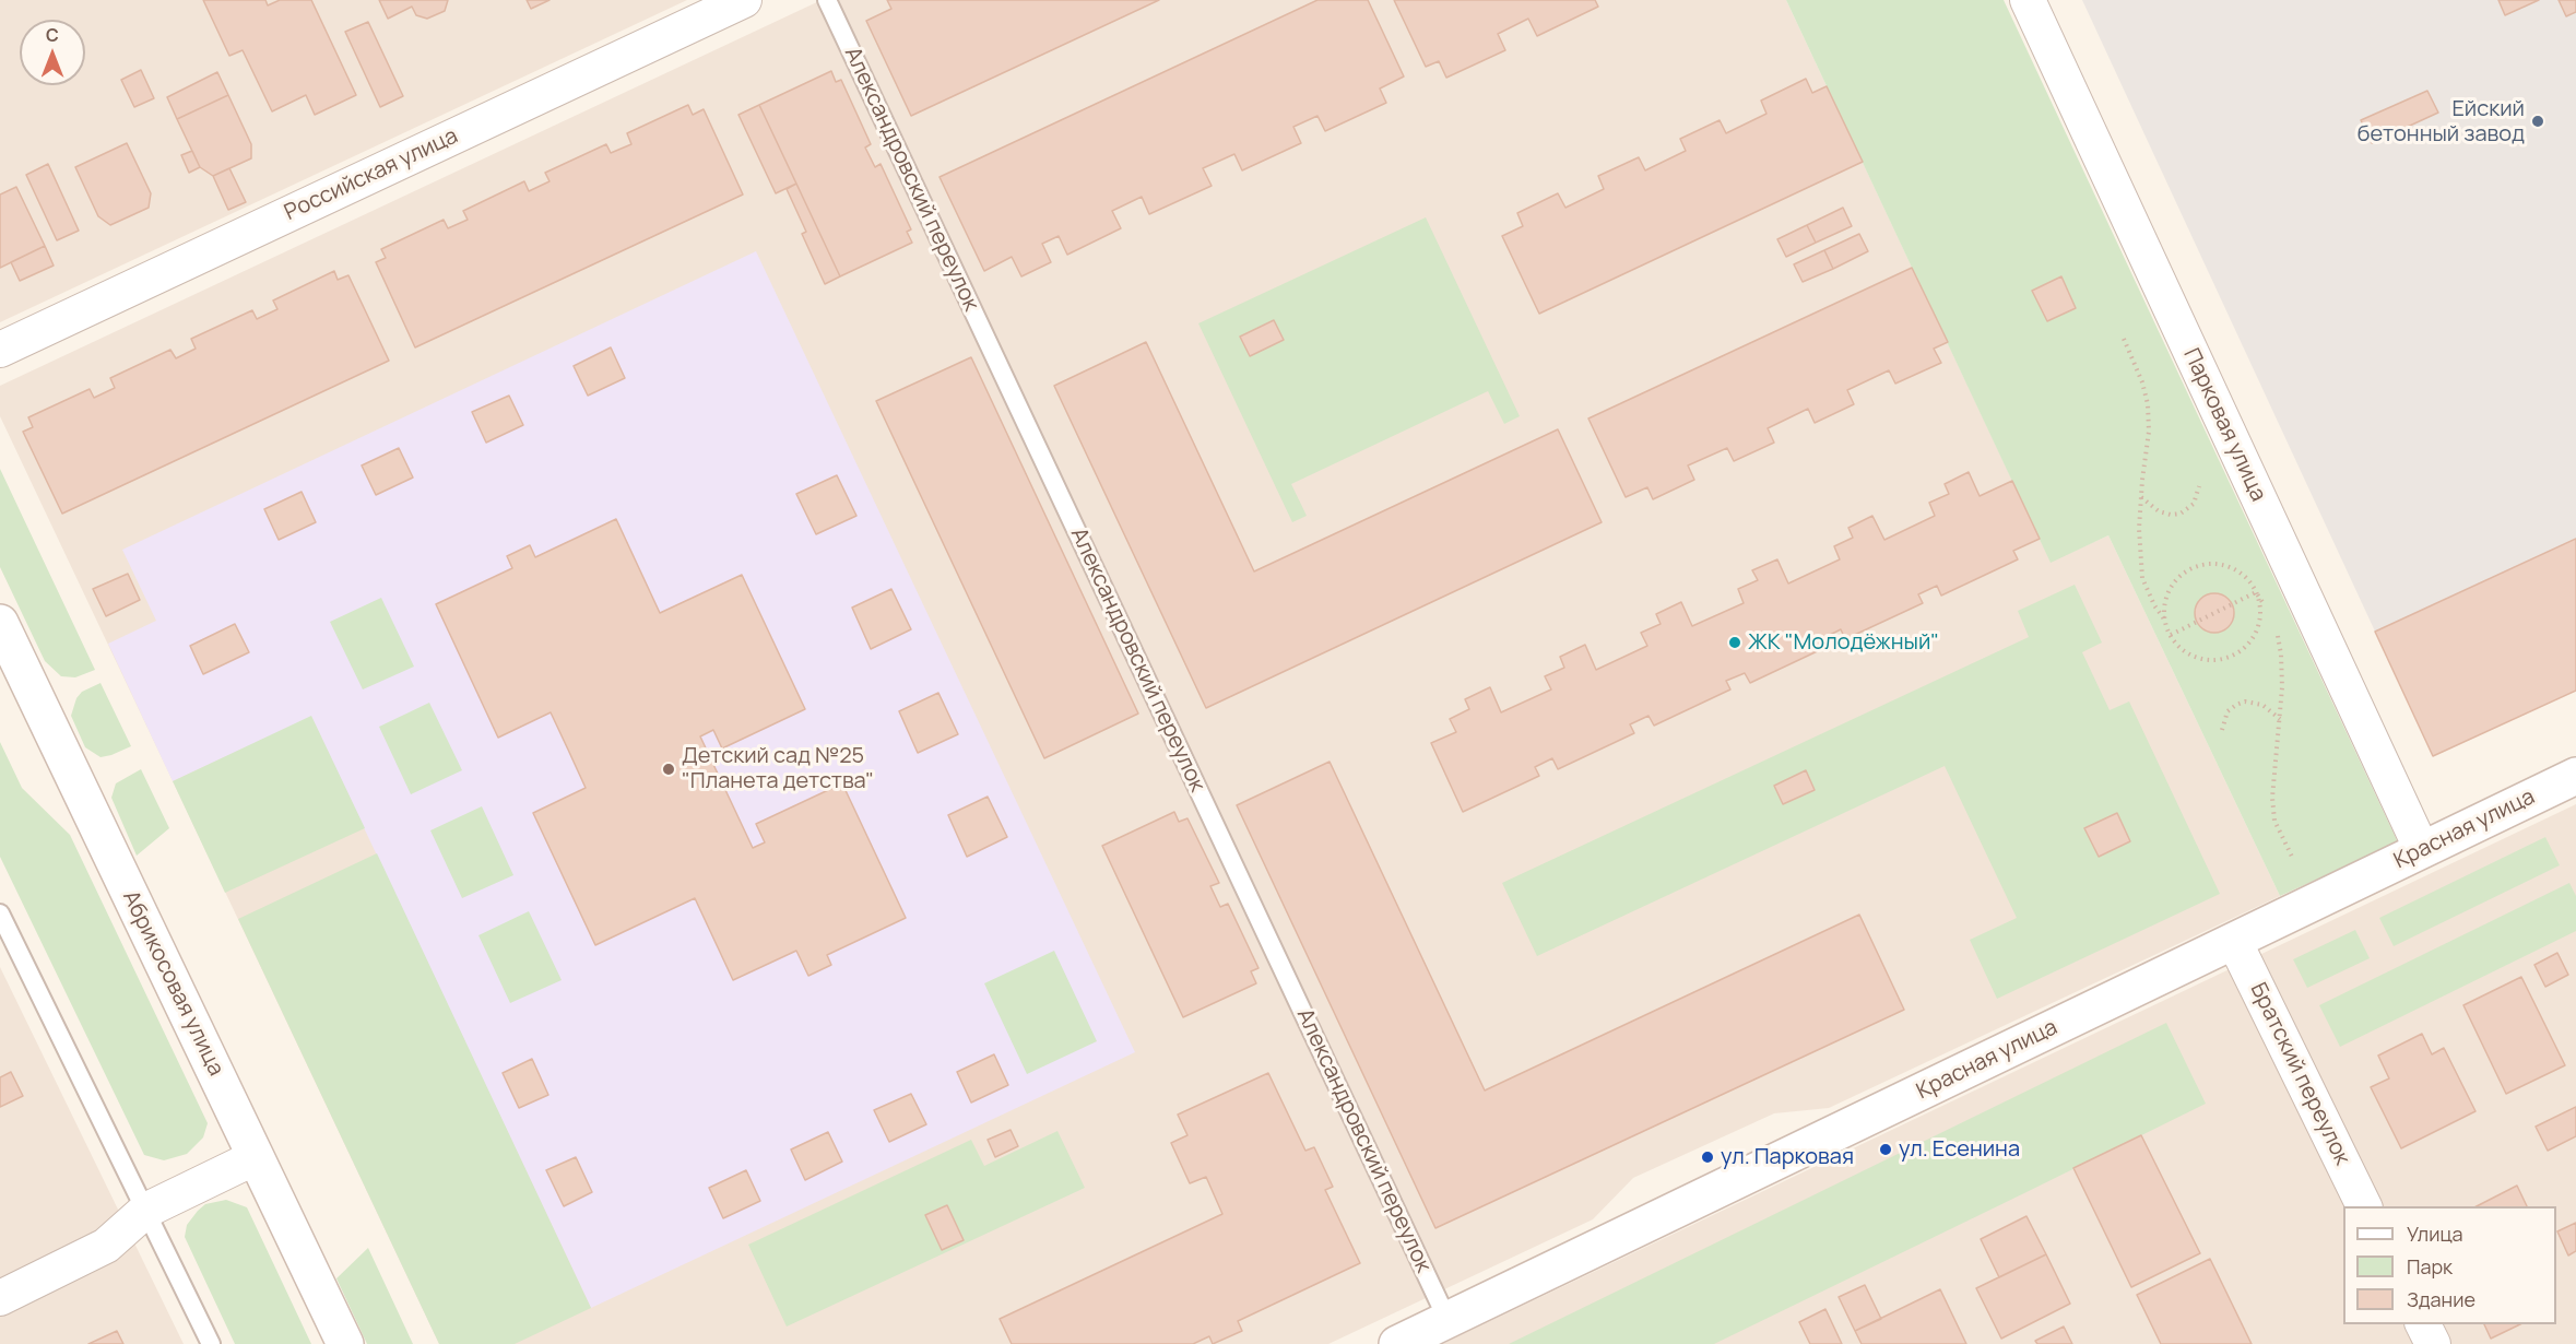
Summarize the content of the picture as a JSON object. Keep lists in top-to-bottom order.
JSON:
{
  "streets": {
    "street": [
      "Российская улица",
      "Парковая улица",
      "Красная улица",
      "Абрикосовая улица",
      "Братский переулок"
    ],
    "lane": ["Александровский переулок"]
  },
  "crossings": [
    ["Александровский переулок", "Красная улица"],
    ["Парковая улица", "Красная улица"],
    ["Красная улица", "Братский переулок"]
  ],
  "places": [
    "Ейский бетонный завод",
    "ЖК \"Молодёжный\"",
    "Детский сад №25 \"Планета детства\"",
    "ул. Есенина",
    "ул. Парковая"
  ],
  "legend": ["Улица", "Парк", "Здание"],
  "north": "top"
}
